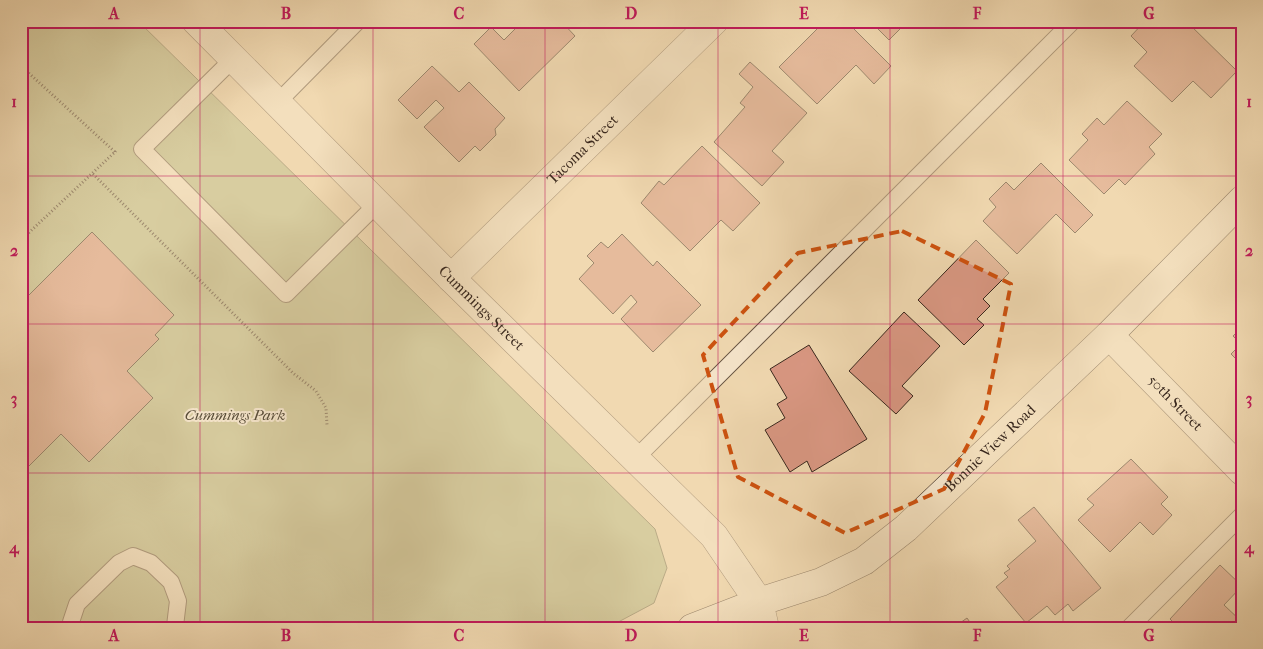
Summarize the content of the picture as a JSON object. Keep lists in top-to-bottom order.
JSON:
{
  "streets": {
    "street": [
      "Tacoma Street",
      "Cummings Street",
      "50th Street",
      "Bonnie View Road"
    ]
  },
  "crossings": [
    ["Tacoma Street", "Cummings Street"],
    ["Cummings Street", "Bonnie View Road"],
    ["50th Street", "Bonnie View Road"]
  ],
  "parks": ["Cummings Park"],
  "grid": {
    "columns": [
      "A",
      "B",
      "C",
      "D",
      "E",
      "F",
      "G"
    ],
    "rows": [
      "1",
      "2",
      "3",
      "4"
    ]
  }
}
